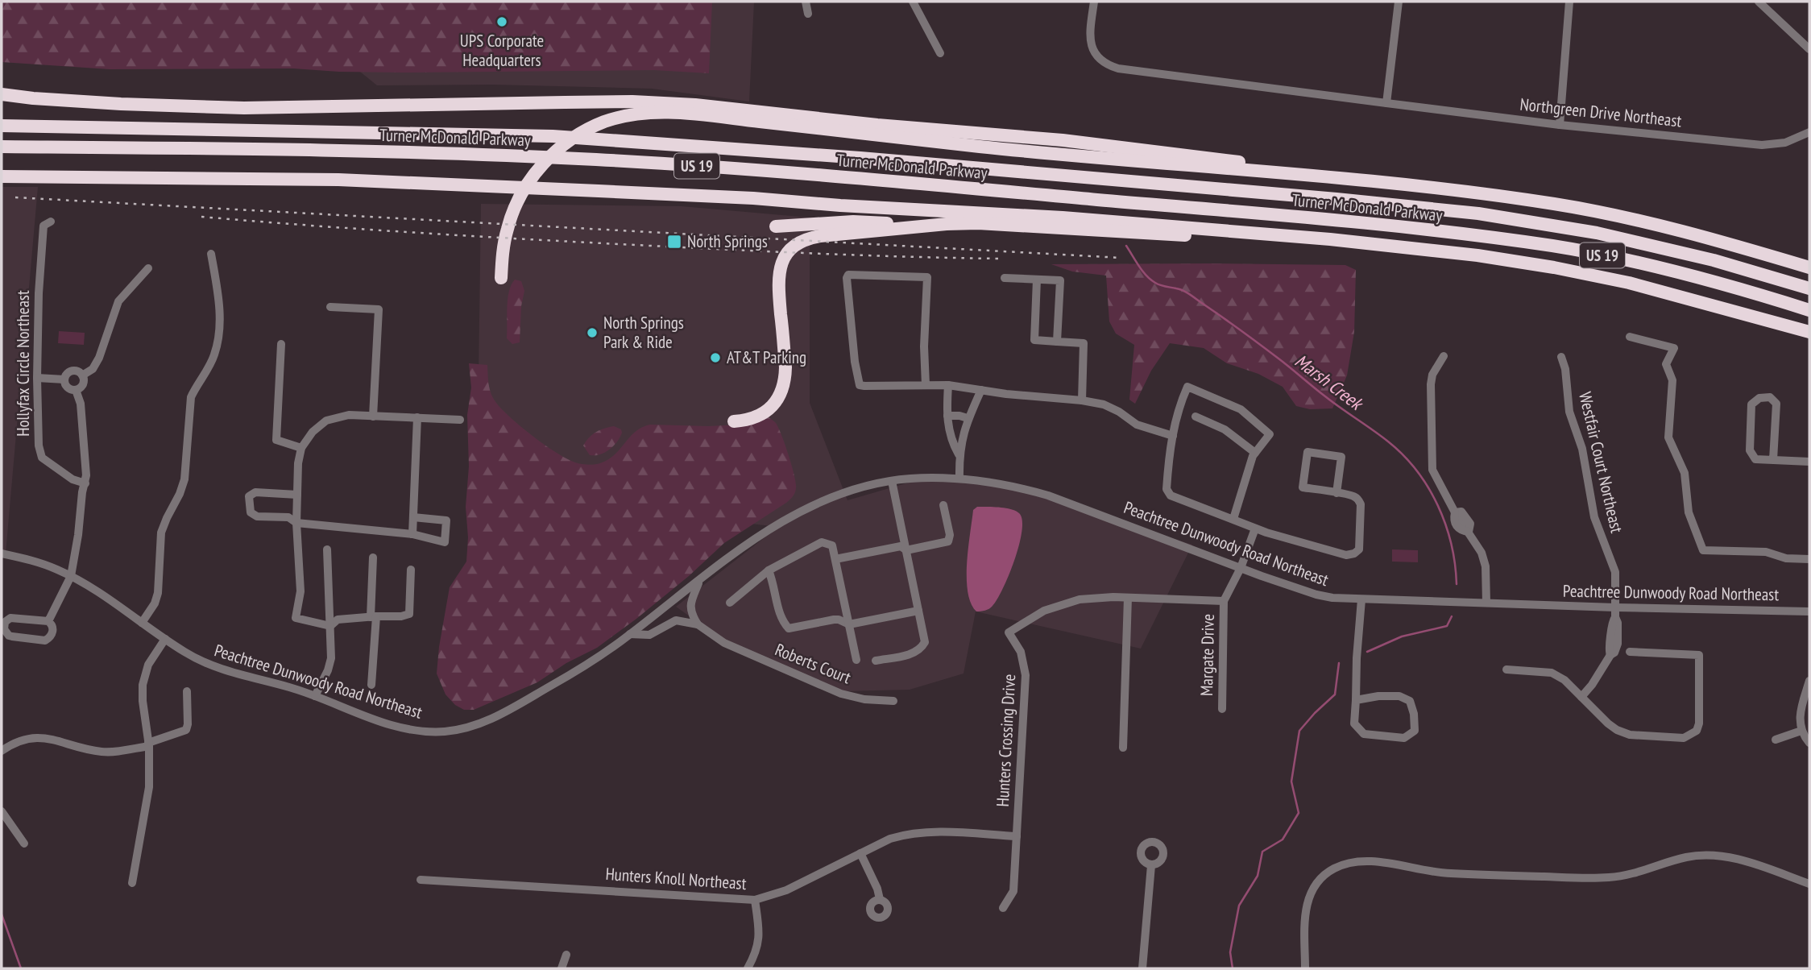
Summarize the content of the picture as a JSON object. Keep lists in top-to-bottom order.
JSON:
{
  "streets": {
    "highway": ["Turner McDonald Parkway", "US 19"],
    "street": [
      "Northgreen Drive Northeast",
      "Hollyfax Circle Northeast",
      "Westfair Court Northeast",
      "Peachtree Dunwoody Road Northeast",
      "Margate Drive",
      "Roberts Court",
      "Hunters Crossing Drive",
      "Hunters Knoll Northeast"
    ]
  },
  "crossings": [
    ["Westfair Court Northeast", "Peachtree Dunwoody Road Northeast"],
    ["Peachtree Dunwoody Road Northeast", "Roberts Court"],
    ["Margate Drive", "Hunters Crossing Drive"],
    ["Hunters Crossing Drive", "Hunters Knoll Northeast"]
  ],
  "water": ["Marsh Creek"],
  "places": {
    "other": ["UPS Corporate Headquarters", "North Springs Park & Ride", "AT&T Parking"],
    "transit": ["North Springs"]
  }
}
